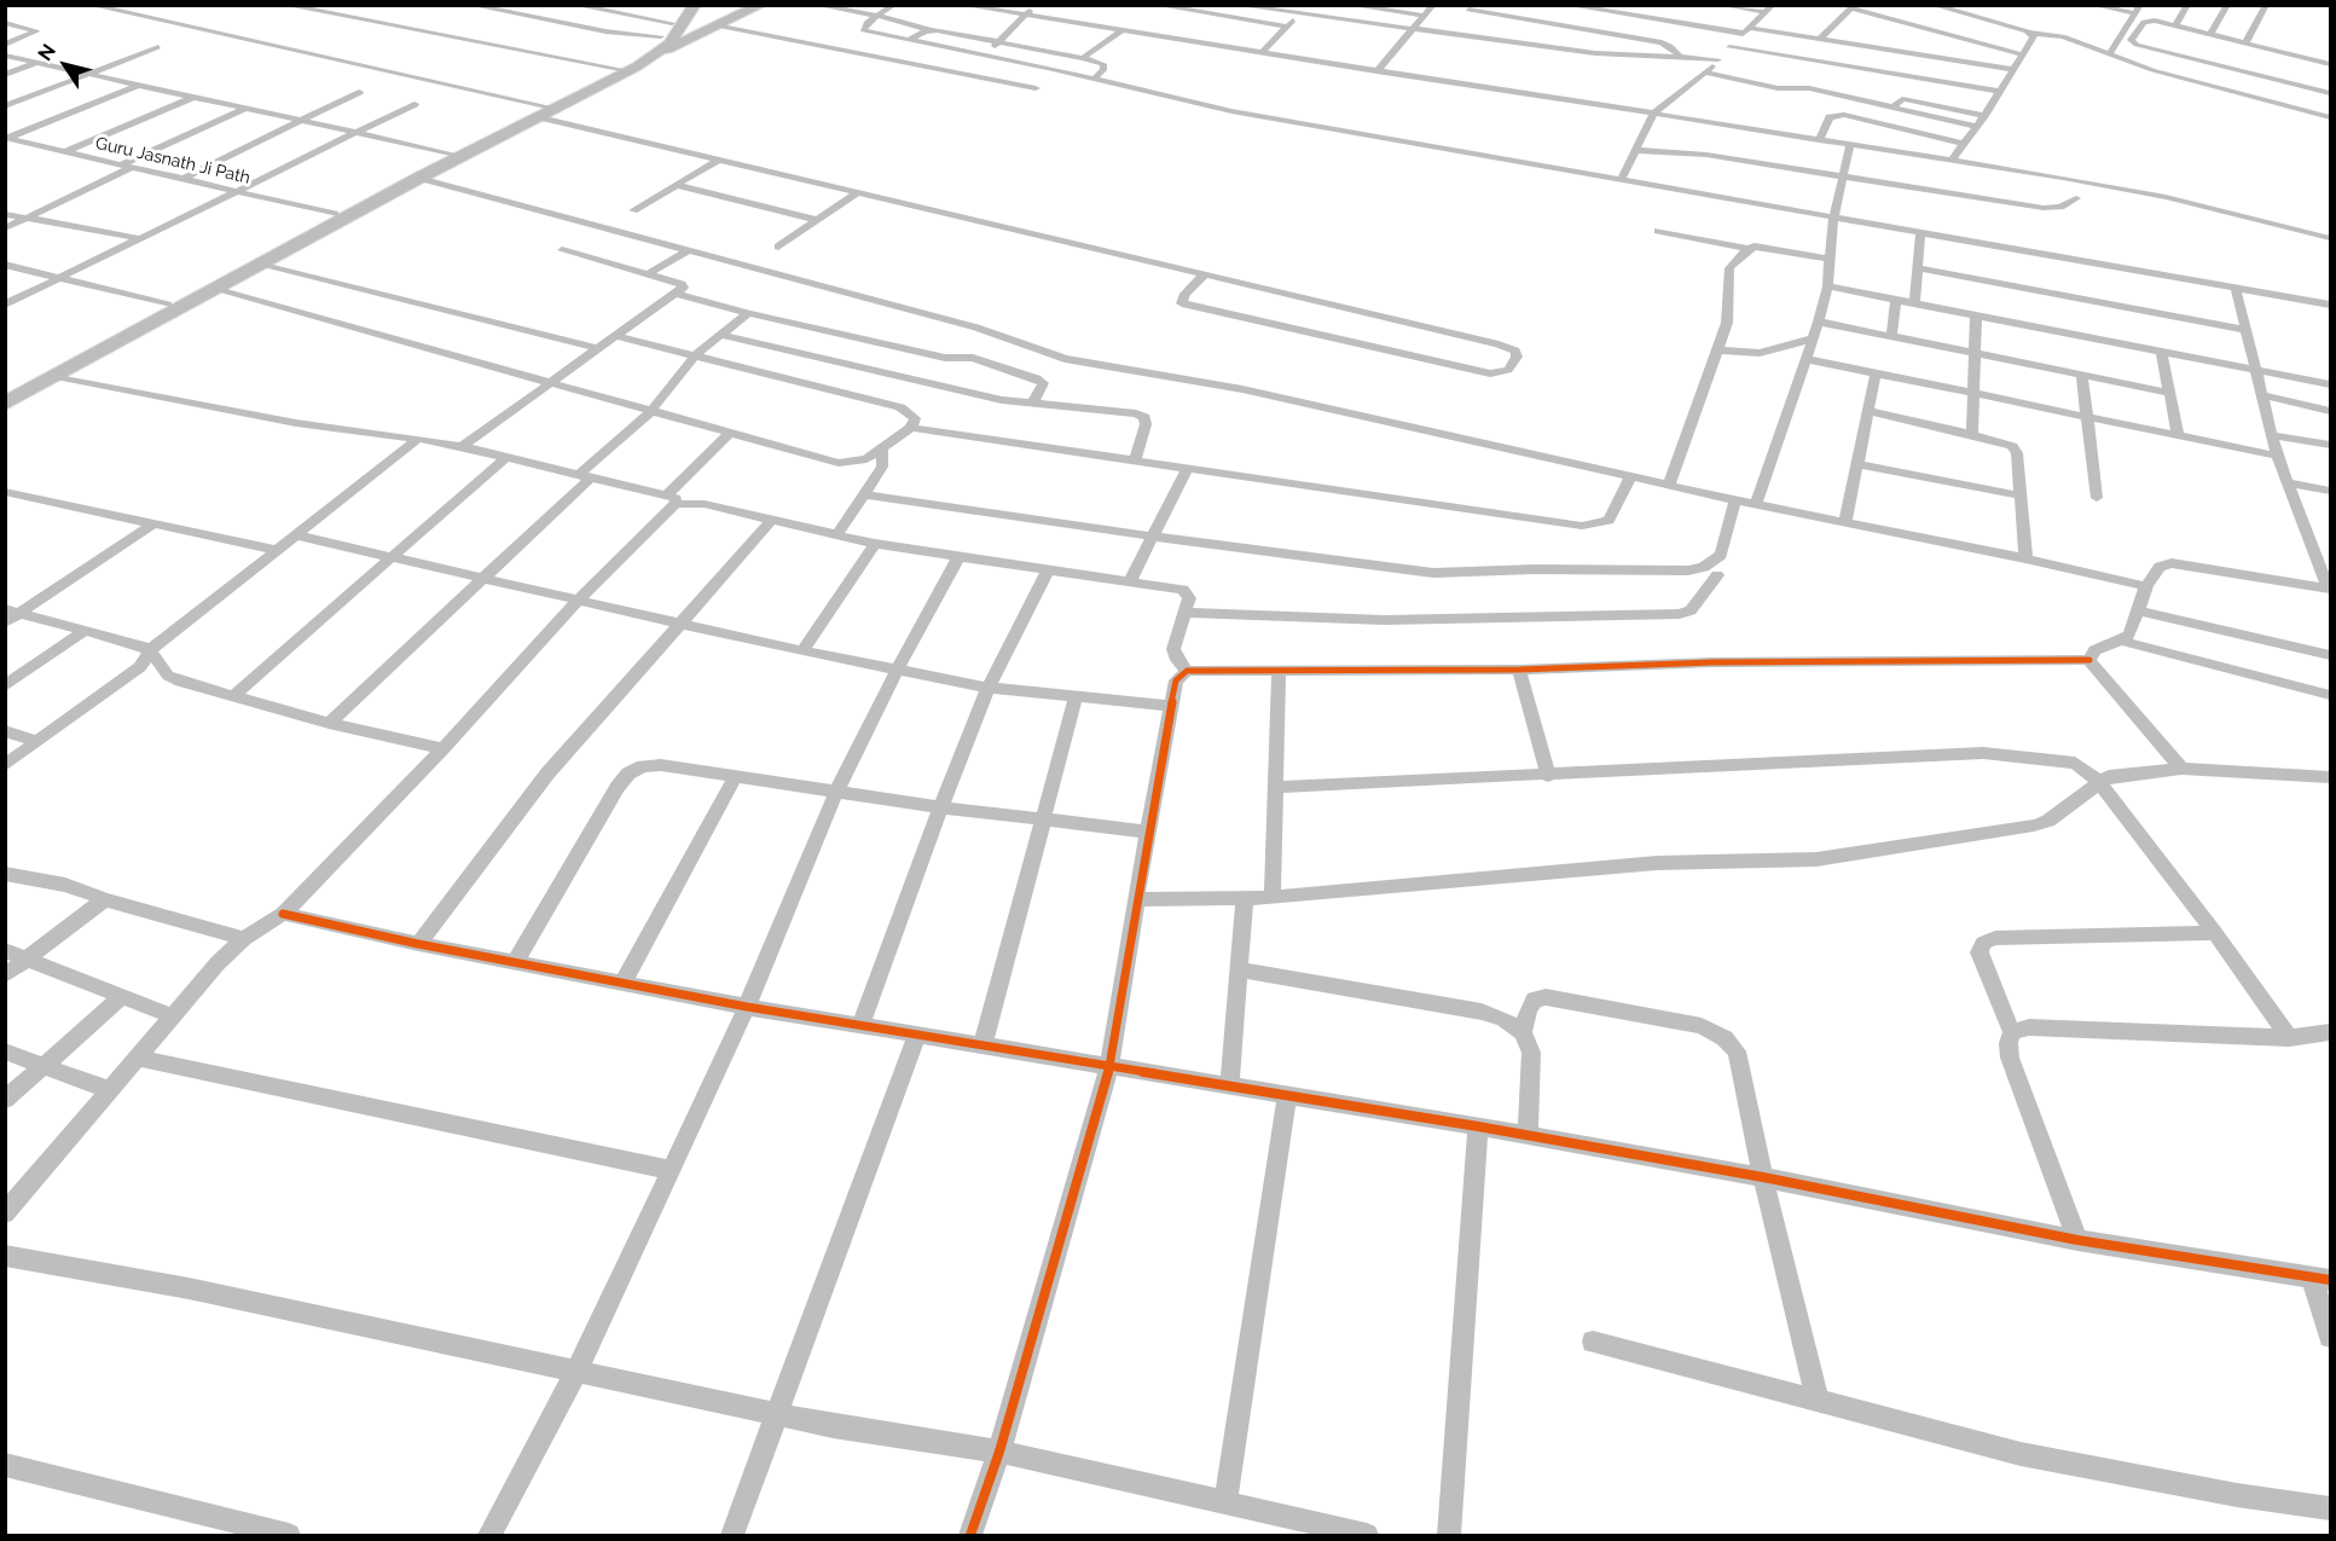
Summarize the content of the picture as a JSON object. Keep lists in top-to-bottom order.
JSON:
{
  "streets": {
    "street": ["Guru Jasnath Ji Path"]
  },
  "north": "top left"
}
